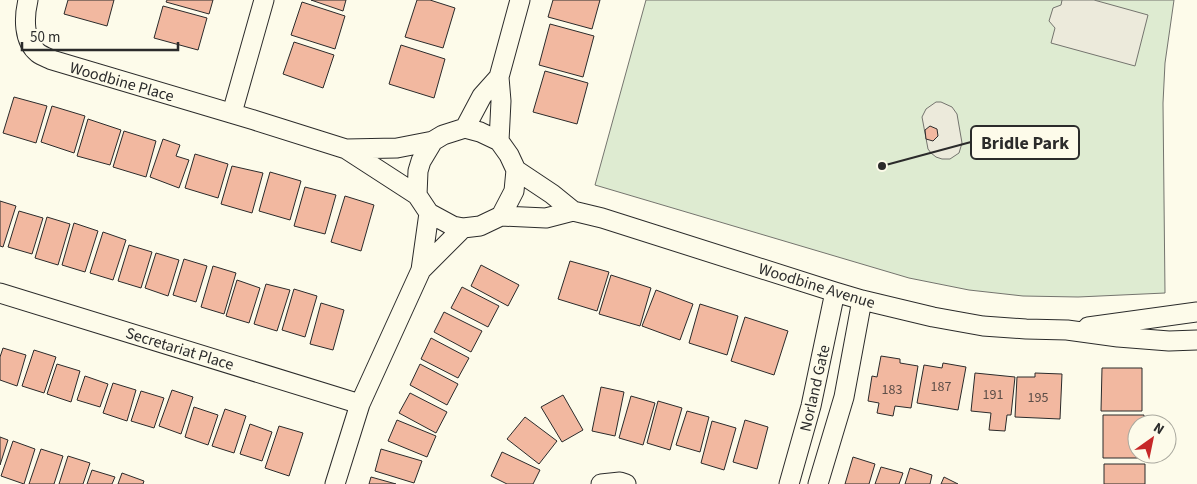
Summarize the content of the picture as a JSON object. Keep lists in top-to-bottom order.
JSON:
{
  "streets": {
    "street": [
      "Woodbine Place",
      "Woodbine Avenue",
      "Secretariat Place",
      "Norland Gate"
    ]
  },
  "crossings": [
    ["Woodbine Place", "Woodbine Avenue"],
    ["Woodbine Avenue", "Norland Gate"]
  ],
  "places": ["Bridle Park"],
  "house_numbers": [
    "187",
    "183",
    "191",
    "195"
  ],
  "scale_bar": "50 m",
  "north": "top right"
}
